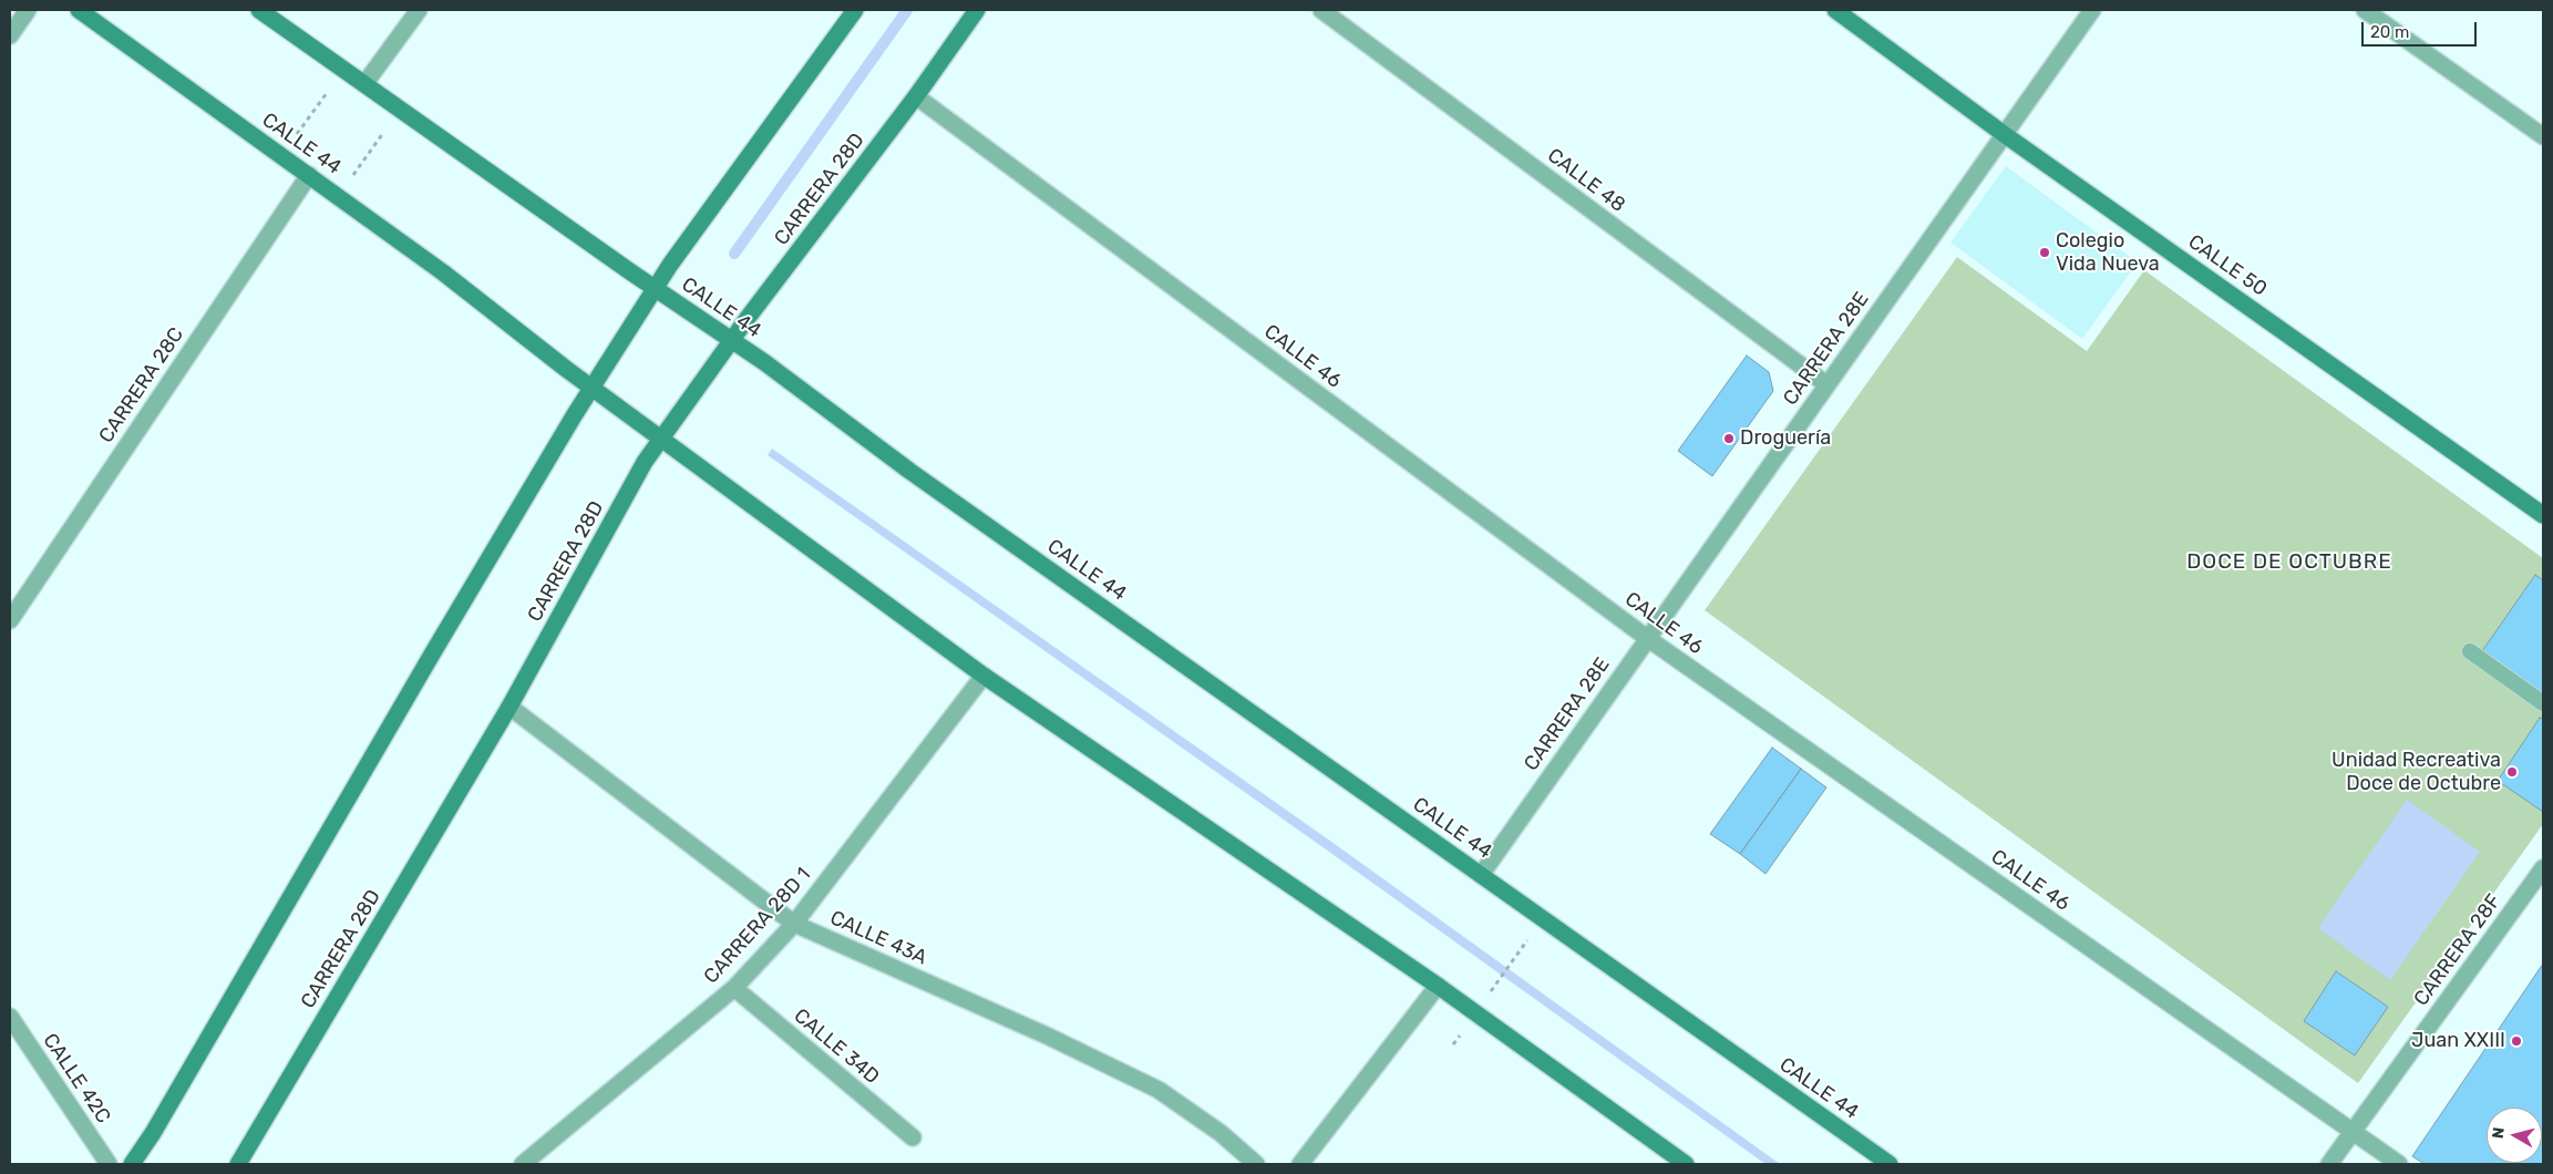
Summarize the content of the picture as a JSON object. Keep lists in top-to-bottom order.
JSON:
{
  "streets": {
    "main road": ["CALLE 44", "CARRERA 28D", "CALLE 50"],
    "street": [
      "CALLE 48",
      "CARRERA 28E",
      "CALLE 46",
      "CARRERA 28C",
      "CARRERA 28D 1",
      "CALLE 43A",
      "CARRERA 28F",
      "CALLE 34D",
      "CALLE 42C"
    ]
  },
  "crossings": [
    ["CALLE 44", "CARRERA 28D"],
    ["CALLE 44", "CARRERA 28E"],
    ["CALLE 44", "CARRERA 28C"],
    ["CALLE 44", "CARRERA 28D 1"],
    ["CALLE 48", "CARRERA 28E"],
    ["CARRERA 28D", "CALLE 46"],
    ["CARRERA 28D", "CALLE 43A"],
    ["CALLE 50", "CARRERA 28E"],
    ["CARRERA 28E", "CALLE 46"],
    ["CALLE 46", "CARRERA 28F"],
    ["CARRERA 28D 1", "CALLE 43A"],
    ["CARRERA 28D 1", "CALLE 34D"]
  ],
  "districts": ["DOCE DE OCTUBRE"],
  "places": [
    "Colegio Vida Nueva",
    "Droguería",
    "Unidad Recreativa Doce de Octubre",
    "Juan XXIII"
  ],
  "scale_bar": "20 m",
  "north": "left"
}
